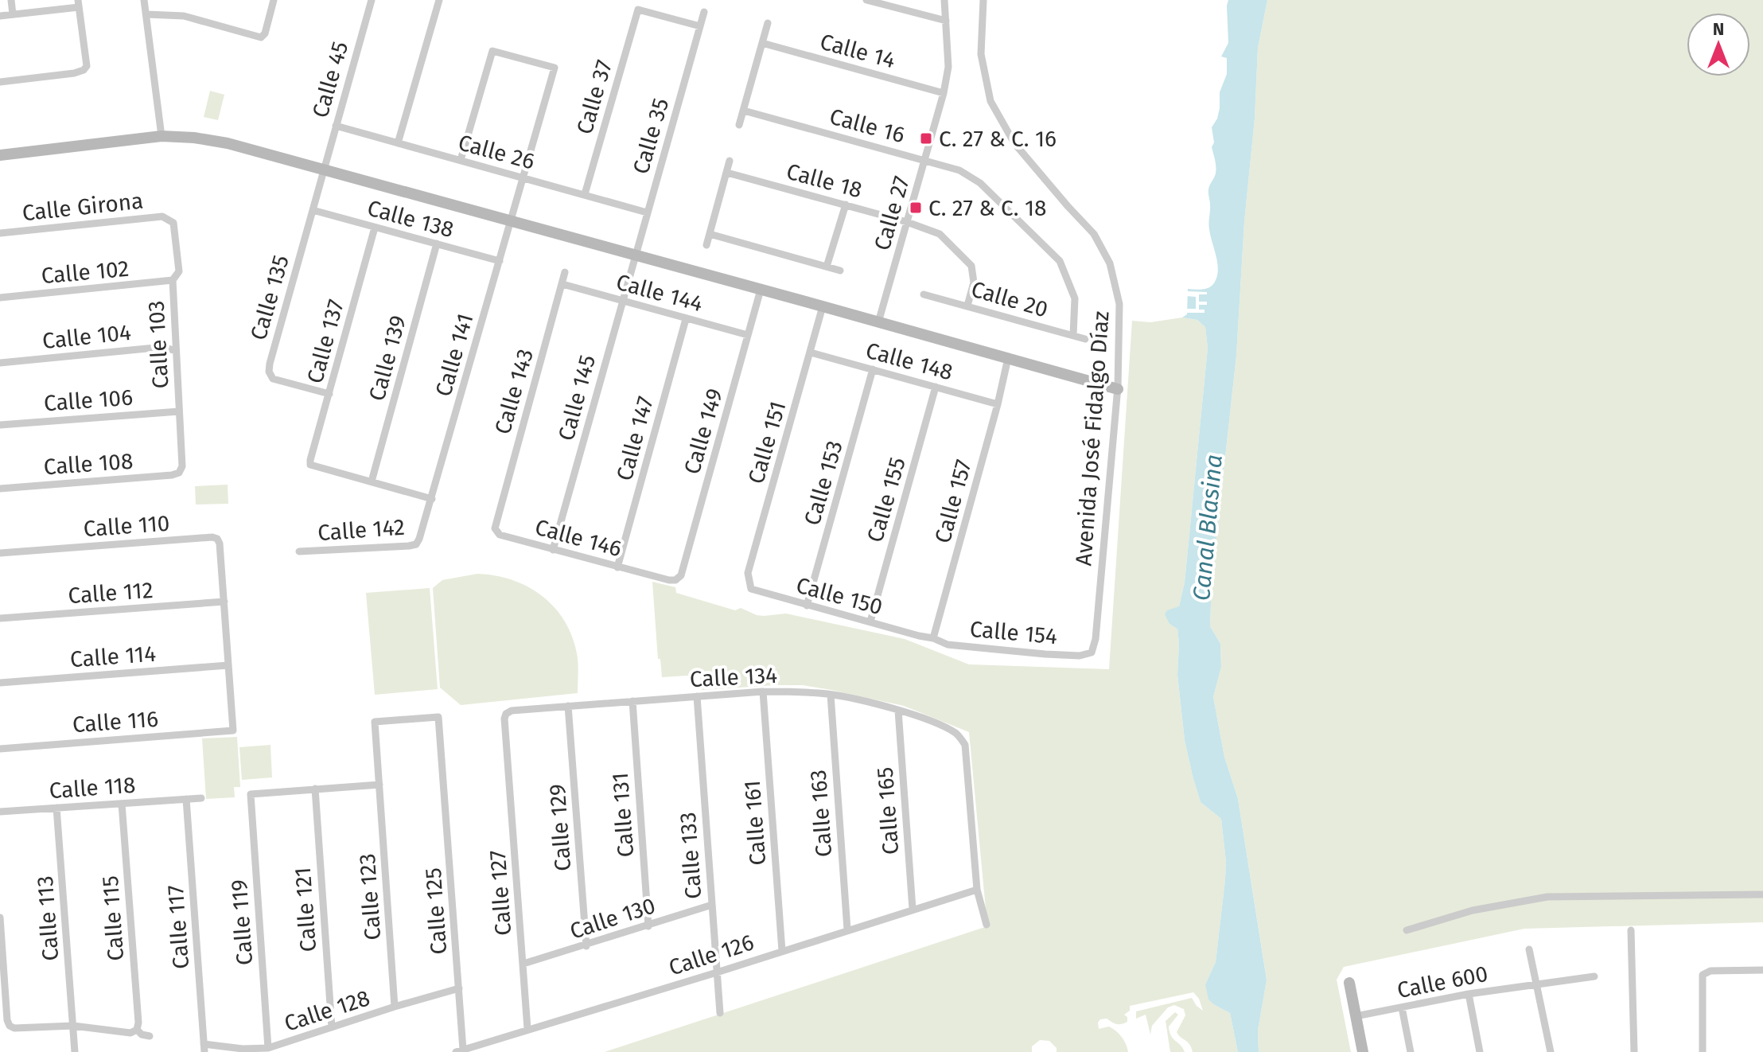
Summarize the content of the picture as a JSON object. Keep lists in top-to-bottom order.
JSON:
{
  "streets": {
    "street": [
      "Calle 14",
      "Calle 45",
      "Calle 37",
      "Calle 16",
      "Calle 35",
      "Calle 26",
      "Calle 18",
      "Calle Girona",
      "Calle 27",
      "Calle 138",
      "Calle 102",
      "Calle 144",
      "Calle 135",
      "Calle 20",
      "Calle 104",
      "Calle 137",
      "Calle 103",
      "Calle 141",
      "Calle 139",
      "Calle 148",
      "Calle 143",
      "Calle 145",
      "Calle 106",
      "Calle 149",
      "Calle 147",
      "Avenida José Fidalgo Díaz",
      "Calle 151",
      "Calle 108",
      "Calle 153",
      "Calle 155",
      "Calle 157",
      "Calle 110",
      "Calle 142",
      "Calle 146",
      "Calle 112",
      "Calle 150",
      "Calle 154",
      "Calle 114",
      "Calle 134",
      "Calle 116",
      "Calle 118",
      "Calle 165",
      "Calle 163",
      "Calle 131",
      "Calle 161",
      "Calle 129",
      "Calle 133",
      "Calle 127",
      "Calle 123",
      "Calle 121",
      "Calle 125",
      "Calle 113",
      "Calle 115",
      "Calle 130",
      "Calle 119",
      "Calle 117",
      "Calle 126",
      "Calle 600",
      "Calle 128"
    ]
  },
  "crossings": [
    ["Calle 14", "Calle 27"],
    ["Calle 45", "Calle 26"],
    ["Calle 45", "Calle 135"],
    ["Calle 37", "Calle 35"],
    ["Calle 37", "Calle 26"],
    ["Calle 16", "Calle 27"],
    ["Calle 16", "Calle 20"],
    ["Calle 35", "Calle 26"],
    ["Calle 35", "Calle 145"],
    ["Calle 26", "Calle 141"],
    ["Calle 18", "Calle 27"],
    ["Calle 18", "Calle 20"],
    ["Calle Girona", "Calle 103"],
    ["Calle 138", "Calle 135"],
    ["Calle 138", "Calle 137"],
    ["Calle 138", "Calle 141"],
    ["Calle 138", "Calle 139"],
    ["Calle 102", "Calle 103"],
    ["Calle 144", "Calle 143"],
    ["Calle 144", "Calle 145"],
    ["Calle 144", "Calle 149"],
    ["Calle 144", "Calle 147"],
    ["Calle 135", "Calle 137"],
    ["Calle 104", "Calle 103"],
    ["Calle 137", "Calle 139"],
    ["Calle 103", "Calle 106"],
    ["Calle 103", "Calle 108"],
    ["Calle 141", "Calle 142"],
    ["Calle 148", "Calle 151"],
    ["Calle 148", "Calle 153"],
    ["Calle 148", "Calle 155"],
    ["Calle 148", "Calle 157"],
    ["Calle 143", "Calle 146"],
    ["Calle 145", "Calle 146"],
    ["Calle 149", "Calle 146"],
    ["Calle 147", "Calle 146"],
    ["Avenida José Fidalgo Díaz", "Calle 154"],
    ["Calle 151", "Calle 150"],
    ["Calle 153", "Calle 150"],
    ["Calle 155", "Calle 150"],
    ["Calle 157", "Calle 150"],
    ["Calle 157", "Calle 154"],
    ["Calle 110", "Calle 112"],
    ["Calle 110", "Calle 114"],
    ["Calle 110", "Calle 116"],
    ["Calle 150", "Calle 154"],
    ["Calle 134", "Calle 165"],
    ["Calle 134", "Calle 163"],
    ["Calle 134", "Calle 131"],
    ["Calle 134", "Calle 161"],
    ["Calle 134", "Calle 129"],
    ["Calle 134", "Calle 133"],
    ["Calle 134", "Calle 127"],
    ["Calle 134", "Calle 126"],
    ["Calle 118", "Calle 113"],
    ["Calle 118", "Calle 115"],
    ["Calle 118", "Calle 117"],
    ["Calle 165", "Calle 126"],
    ["Calle 163", "Calle 126"],
    ["Calle 131", "Calle 130"],
    ["Calle 161", "Calle 126"],
    ["Calle 129", "Calle 130"],
    ["Calle 133", "Calle 130"],
    ["Calle 133", "Calle 126"],
    ["Calle 127", "Calle 130"],
    ["Calle 127", "Calle 126"],
    ["Calle 123", "Calle 125"],
    ["Calle 123", "Calle 128"],
    ["Calle 121", "Calle 119"],
    ["Calle 121", "Calle 128"],
    ["Calle 125", "Calle 126"],
    ["Calle 125", "Calle 128"],
    ["Calle 119", "Calle 128"],
    ["Calle 117", "Calle 128"]
  ],
  "water": ["Canal Blasina"],
  "places": {
    "transit": ["C. 27 & C. 16", "C. 27 & C. 18"]
  },
  "north": "top"
}
